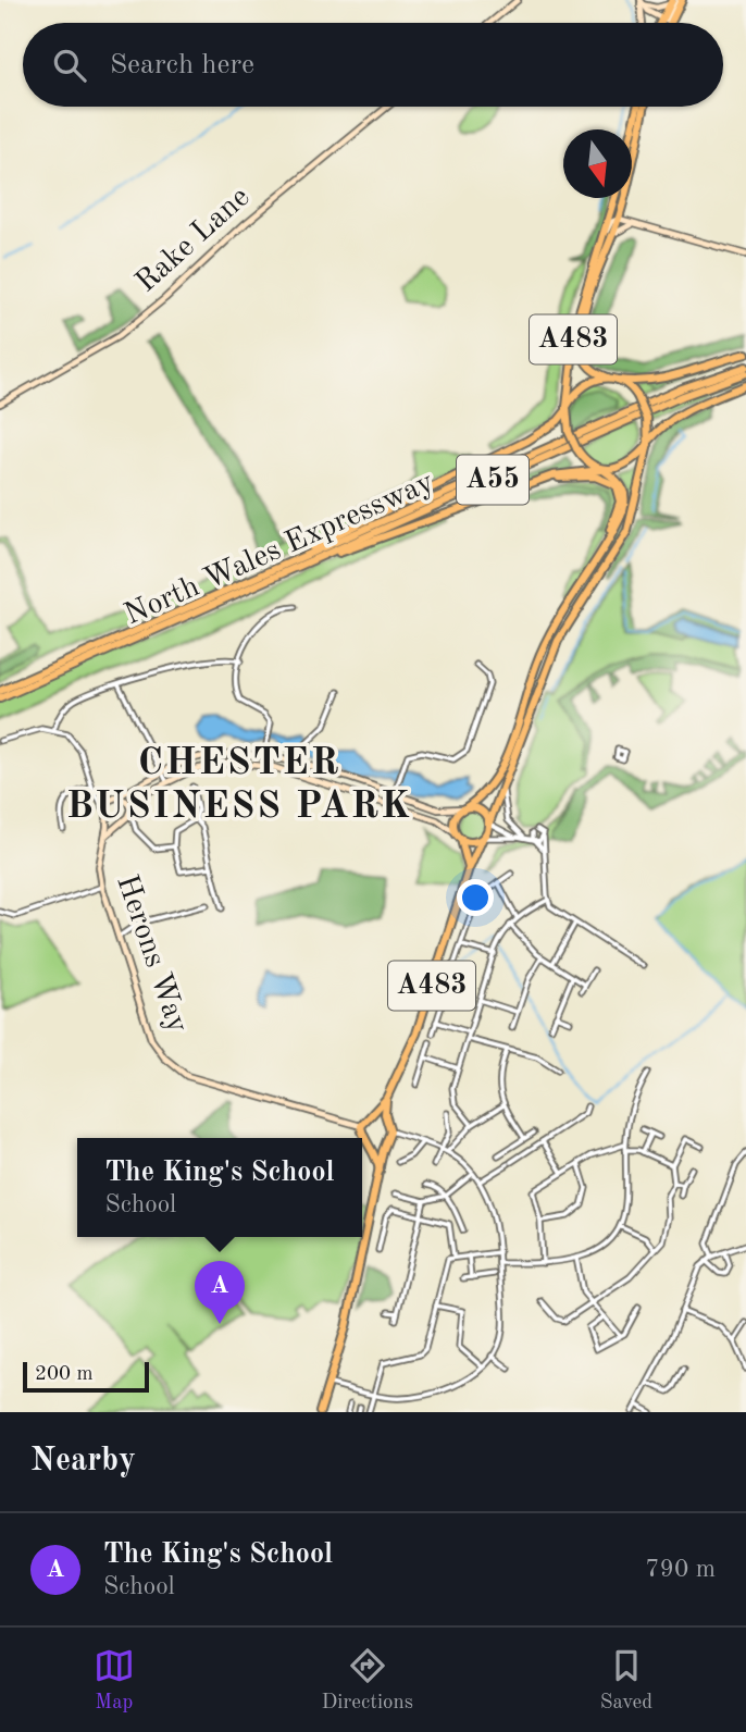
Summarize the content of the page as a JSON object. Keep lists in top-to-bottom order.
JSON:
{
  "streets": {
    "highway": ["A483", "A55", "North Wales Expressway"],
    "street": ["Rake Lane", "Herons Way"]
  },
  "crossings": [
    ["A483", "Herons Way"]
  ],
  "districts": ["CHESTER BUSINESS PARK"],
  "scale_bar": "200 m",
  "north": "bottom",
  "page": {
    "search": "Search here",
    "popup": ["The King's School", "School"],
    "pins": "A",
    "scale": "200 m",
    "heading": "Nearby",
    "list": [
      {
        "mark": "A",
        "name": "The King's School",
        "note": "School",
        "value": "790 m"
      }
    ],
    "nav": ["Map", "Directions", "Saved"]
  }
}
